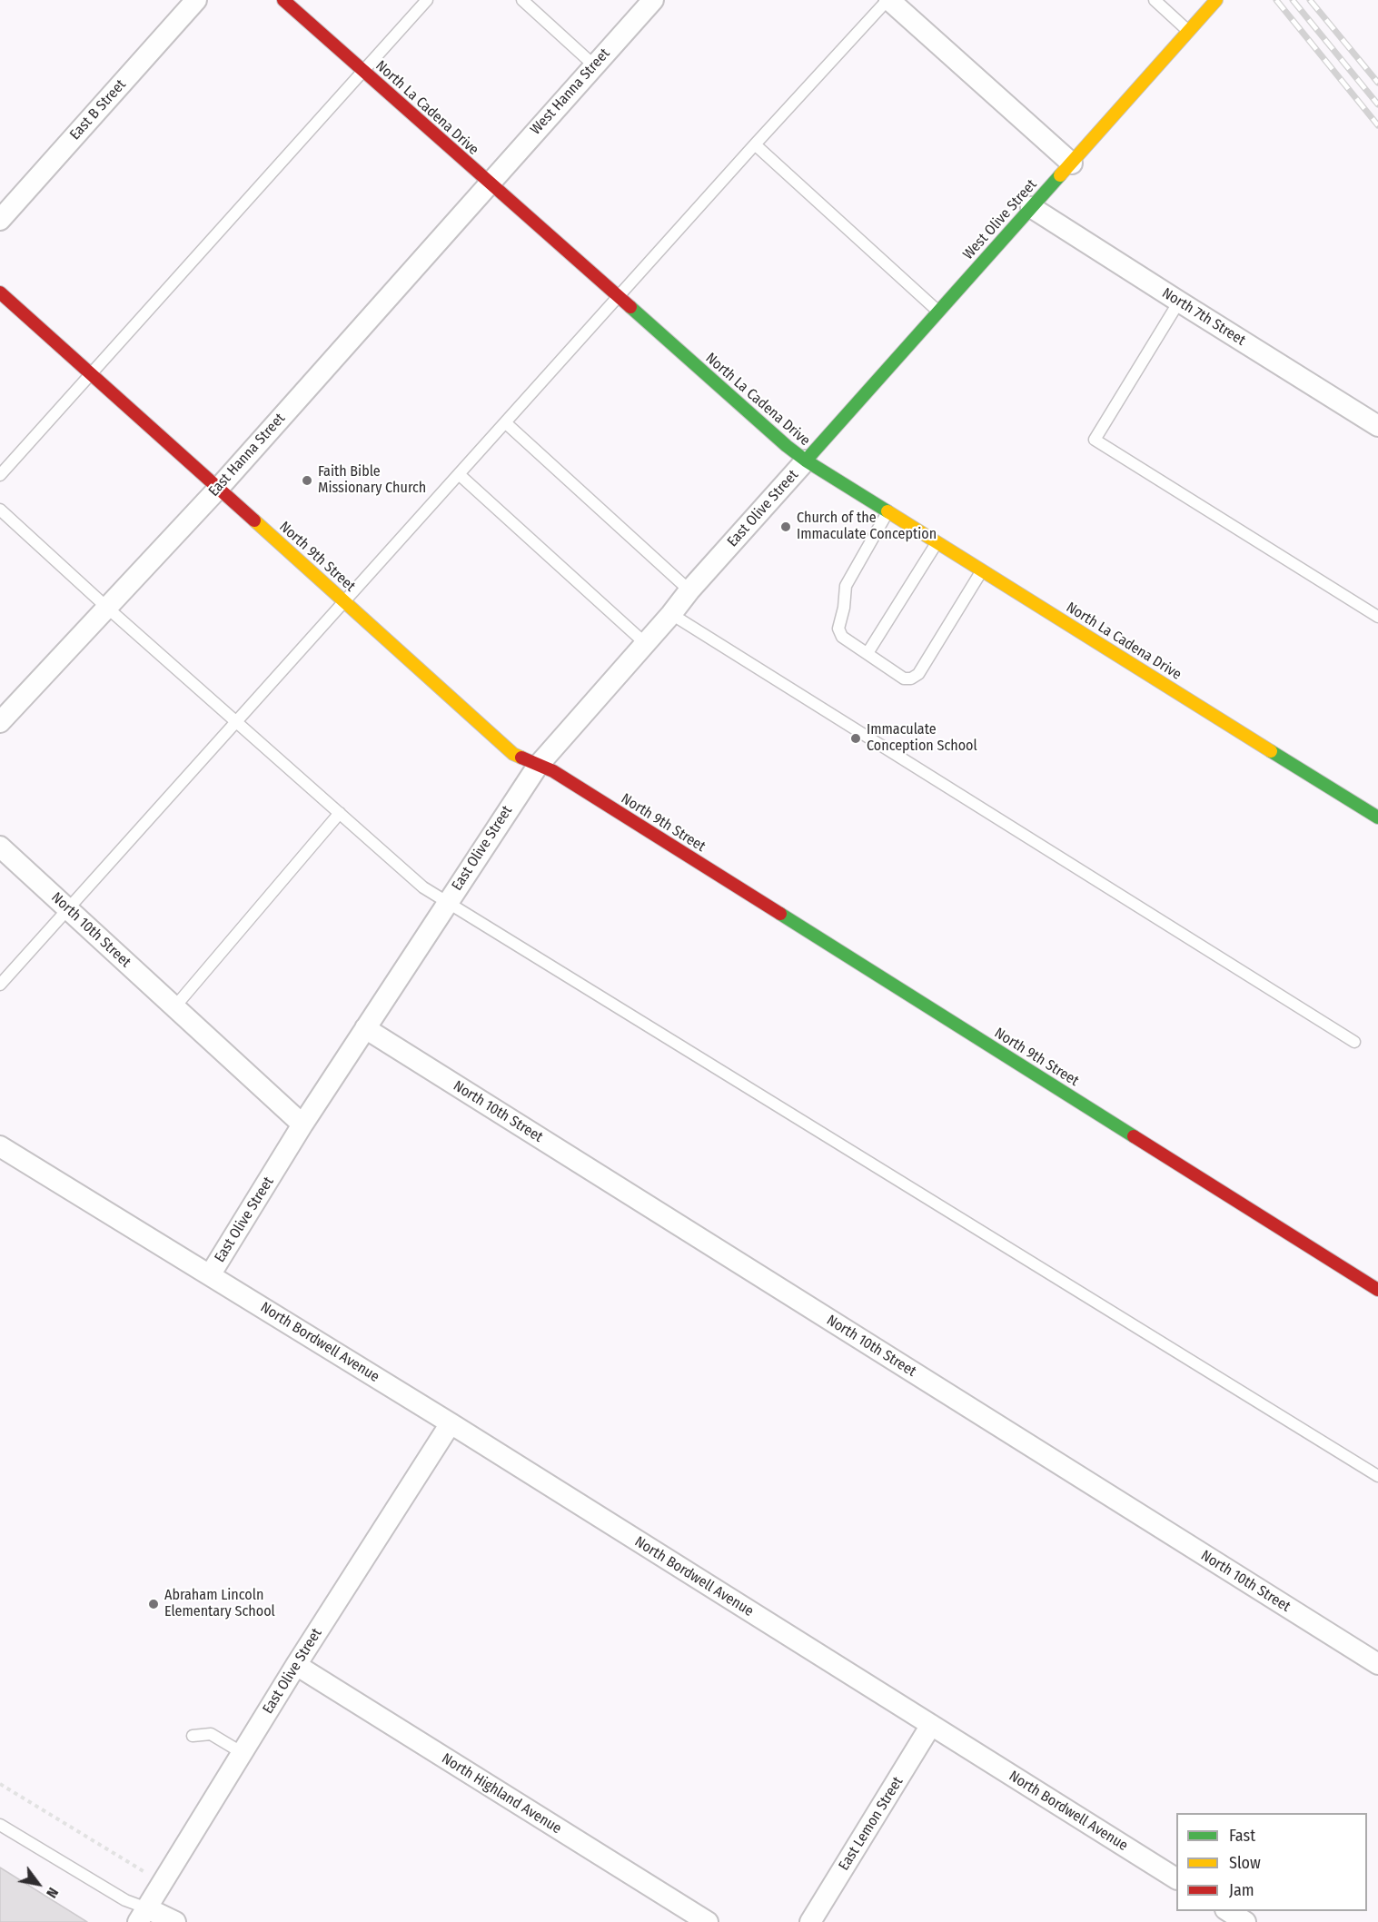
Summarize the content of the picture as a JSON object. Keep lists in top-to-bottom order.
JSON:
{
  "streets": {
    "street": [
      "West Hanna Street",
      "North La Cadena Drive",
      "East B Street",
      "West Olive Street",
      "North 7th Street",
      "East Hanna Street",
      "East Olive Street",
      "North 9th Street",
      "North 10th Street",
      "North Bordwell Avenue",
      "North Highland Avenue",
      "East Lemon Street"
    ]
  },
  "crossings": [
    ["West Hanna Street", "North La Cadena Drive"],
    ["West Hanna Street", "East Hanna Street"],
    ["North La Cadena Drive", "West Olive Street"],
    ["North La Cadena Drive", "East Hanna Street"],
    ["North La Cadena Drive", "East Olive Street"],
    ["West Olive Street", "North 7th Street"],
    ["West Olive Street", "East Olive Street"],
    ["East Hanna Street", "North 9th Street"],
    ["East Olive Street", "North 9th Street"],
    ["East Olive Street", "North 10th Street"],
    ["East Olive Street", "North Bordwell Avenue"],
    ["East Olive Street", "North Highland Avenue"],
    ["North Bordwell Avenue", "East Lemon Street"]
  ],
  "places": [
    "Faith Bible Missionary Church",
    "Church of the Immaculate Conception",
    "Immaculate Conception School",
    "Abraham Lincoln Elementary School"
  ],
  "legend": ["Fast", "Slow", "Jam"],
  "north": "bottom right"
}
